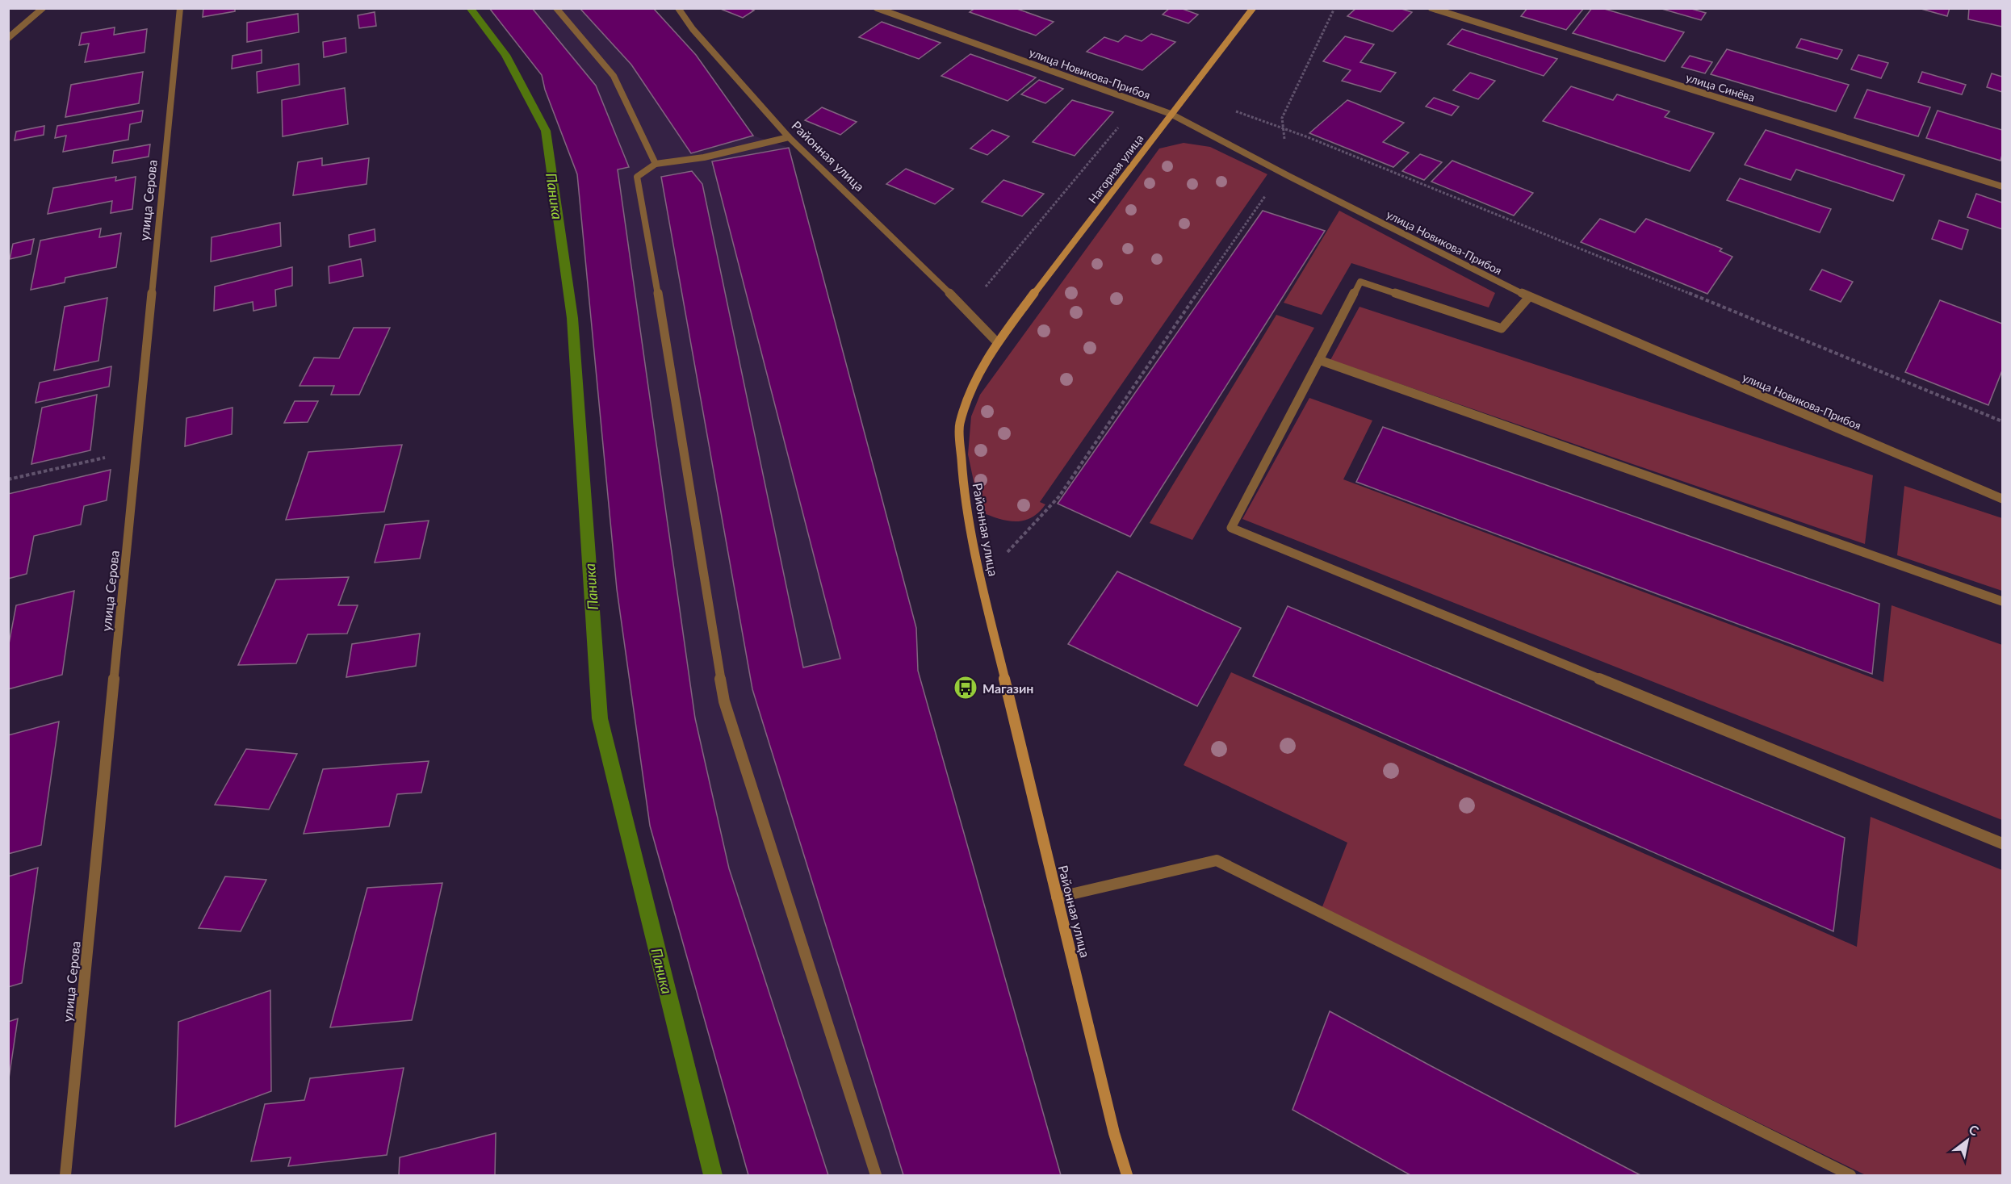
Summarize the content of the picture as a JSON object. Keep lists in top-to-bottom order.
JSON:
{
  "streets": {
    "street": [
      "улица Новикова-Прибоя",
      "улица Синёва",
      "Районная улица",
      "Нагорная улица",
      "улица Серова"
    ]
  },
  "crossings": [
    ["улица Новикова-Прибоя", "Нагорная улица"],
    ["Районная улица", "Нагорная улица"]
  ],
  "water": ["Паника"],
  "places": {
    "bus stop": ["Магазин"]
  },
  "north": "top right"
}
